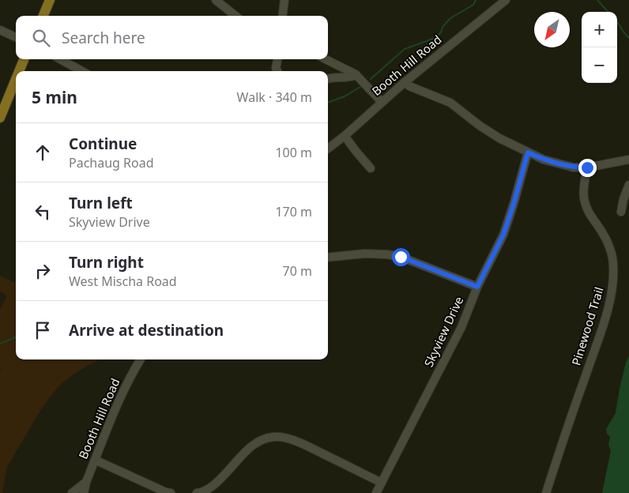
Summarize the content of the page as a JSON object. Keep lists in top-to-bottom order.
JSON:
{
  "streets": {
    "street": ["Booth Hill Road", "Pinewood Trail", "Skyview Drive"]
  },
  "north": "bottom left",
  "page": {
    "map_buttons": ["+", "−"],
    "search": "Search here",
    "heading": ["5 min", "Walk · 340 m"],
    "list": [
      ["Continue", "Pachaug Road", "100 m"],
      ["Turn left", "Skyview Drive", "170 m"],
      ["Turn right", "West Mischa Road", "70 m"],
      "Arrive at destination"
    ]
  }
}
